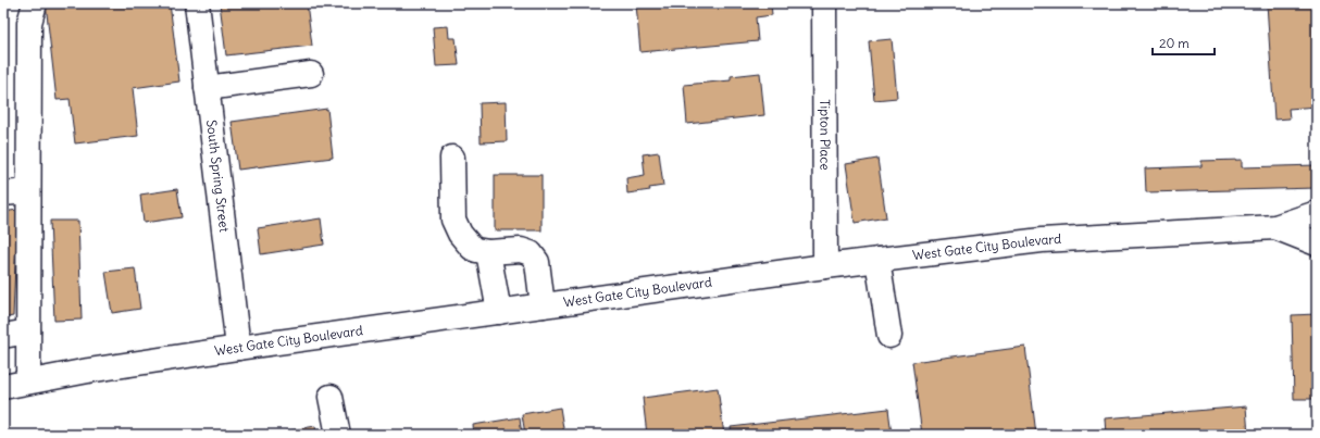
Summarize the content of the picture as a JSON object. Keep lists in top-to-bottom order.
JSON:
{
  "streets": {
    "main road": ["Tipton Place", "South Spring Street", "West Gate City Boulevard"]
  },
  "crossings": [
    ["Tipton Place", "West Gate City Boulevard"],
    ["South Spring Street", "West Gate City Boulevard"]
  ],
  "scale_bar": "20 m"
}
